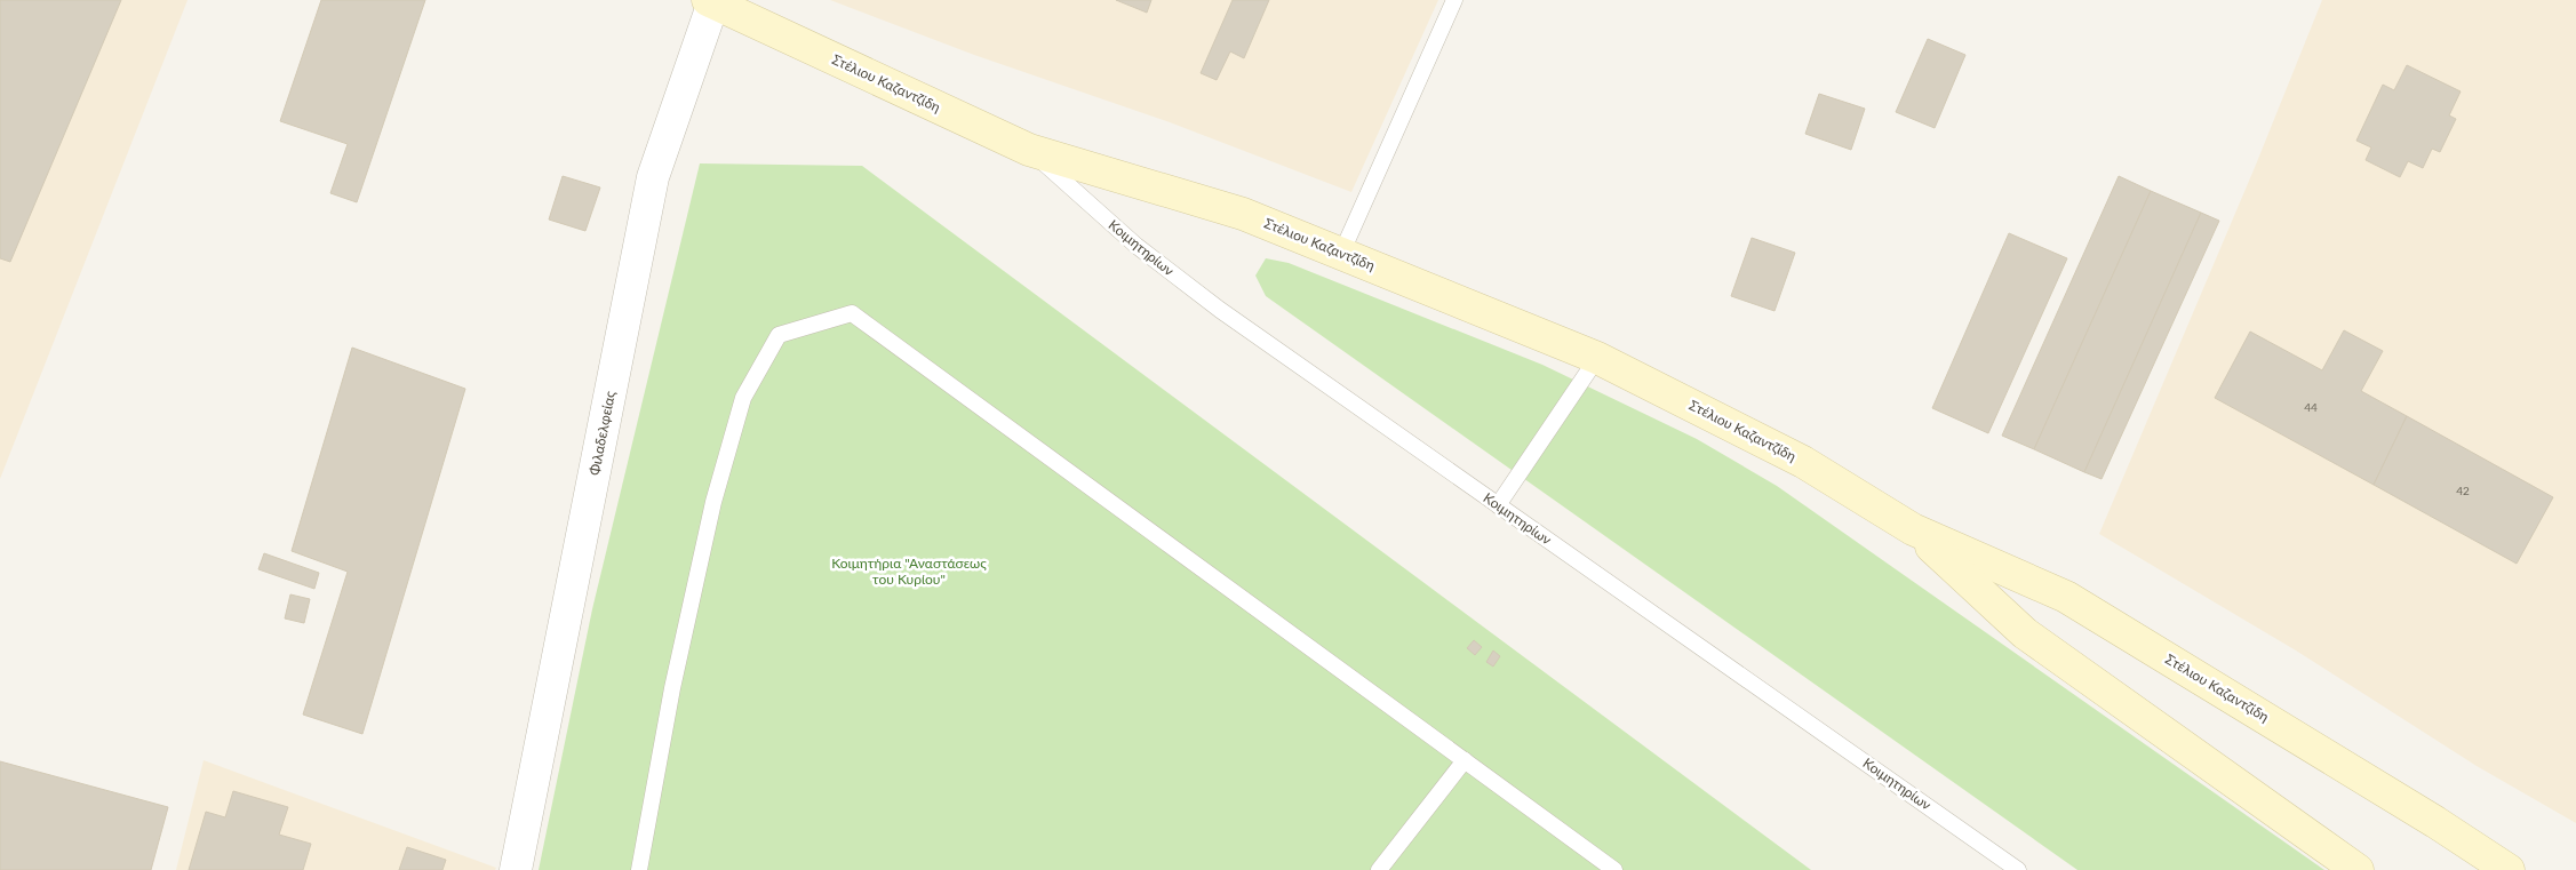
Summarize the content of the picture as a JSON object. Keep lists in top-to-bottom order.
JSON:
{
  "streets": {
    "main road": ["Στέλιου Καζαντζίδη"],
    "street": ["Φιλαδελφείας"],
    "lane": ["Κοιμητηρίων"]
  },
  "crossings": [
    ["Στέλιου Καζαντζίδη", "Κοιμητηρίων"],
    ["Στέλιου Καζαντζίδη", "Φιλαδελφείας"]
  ],
  "parks": ["Κοιμητήρια \"Αναστάσεως του Κυρίου\""],
  "house_numbers": ["44", "42"]
}
